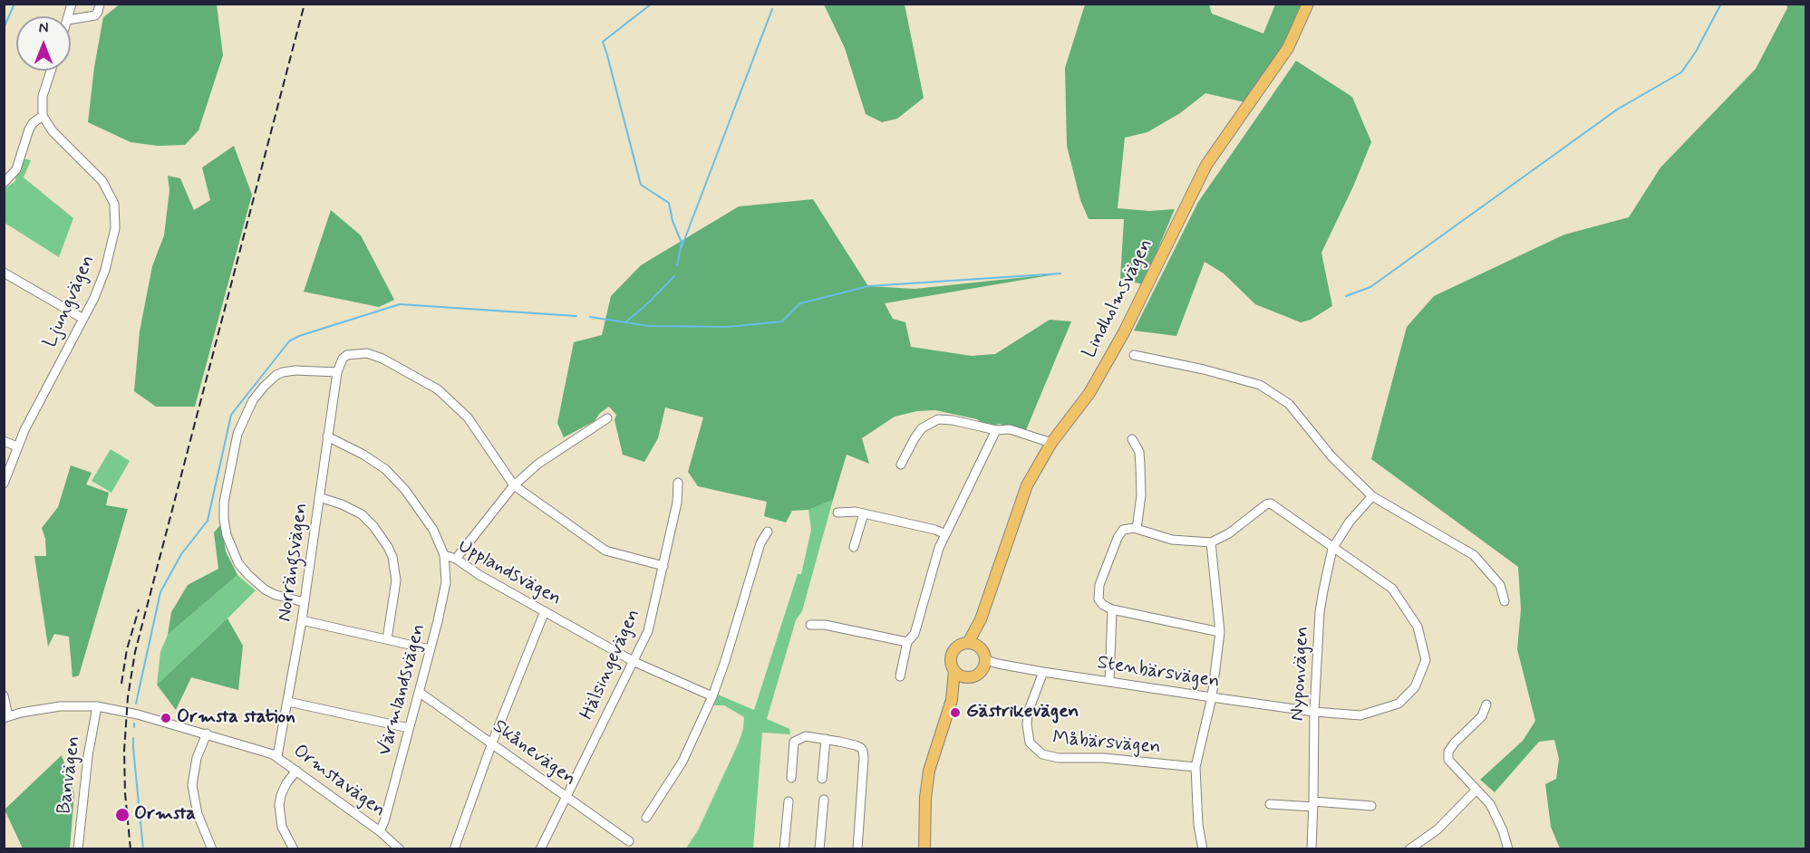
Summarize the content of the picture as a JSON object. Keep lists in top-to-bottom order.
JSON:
{
  "streets": {
    "main road": ["Lindholmsvägen"],
    "street": [
      "Ljungvägen",
      "Norrängsvägen",
      "Upplandsvägen",
      "Hälsingevägen",
      "Stenbärsvägen",
      "Nyponvägen",
      "Värmlandsvägen",
      "Måbärsvägen",
      "Skånevägen",
      "Banvägen",
      "Ormstavägen"
    ]
  },
  "crossings": [
    ["Lindholmsvägen", "Stenbärsvägen"],
    ["Norrängsvägen", "Upplandsvägen"],
    ["Norrängsvägen", "Ormstavägen"],
    ["Upplandsvägen", "Hälsingevägen"],
    ["Upplandsvägen", "Värmlandsvägen"],
    ["Hälsingevägen", "Skånevägen"],
    ["Stenbärsvägen", "Nyponvägen"],
    ["Stenbärsvägen", "Måbärsvägen"],
    ["Värmlandsvägen", "Skånevägen"],
    ["Värmlandsvägen", "Ormstavägen"],
    ["Banvägen", "Ormstavägen"]
  ],
  "places": ["Gästrikevägen", "Ormsta station", "Ormsta"],
  "north": "top"
}
